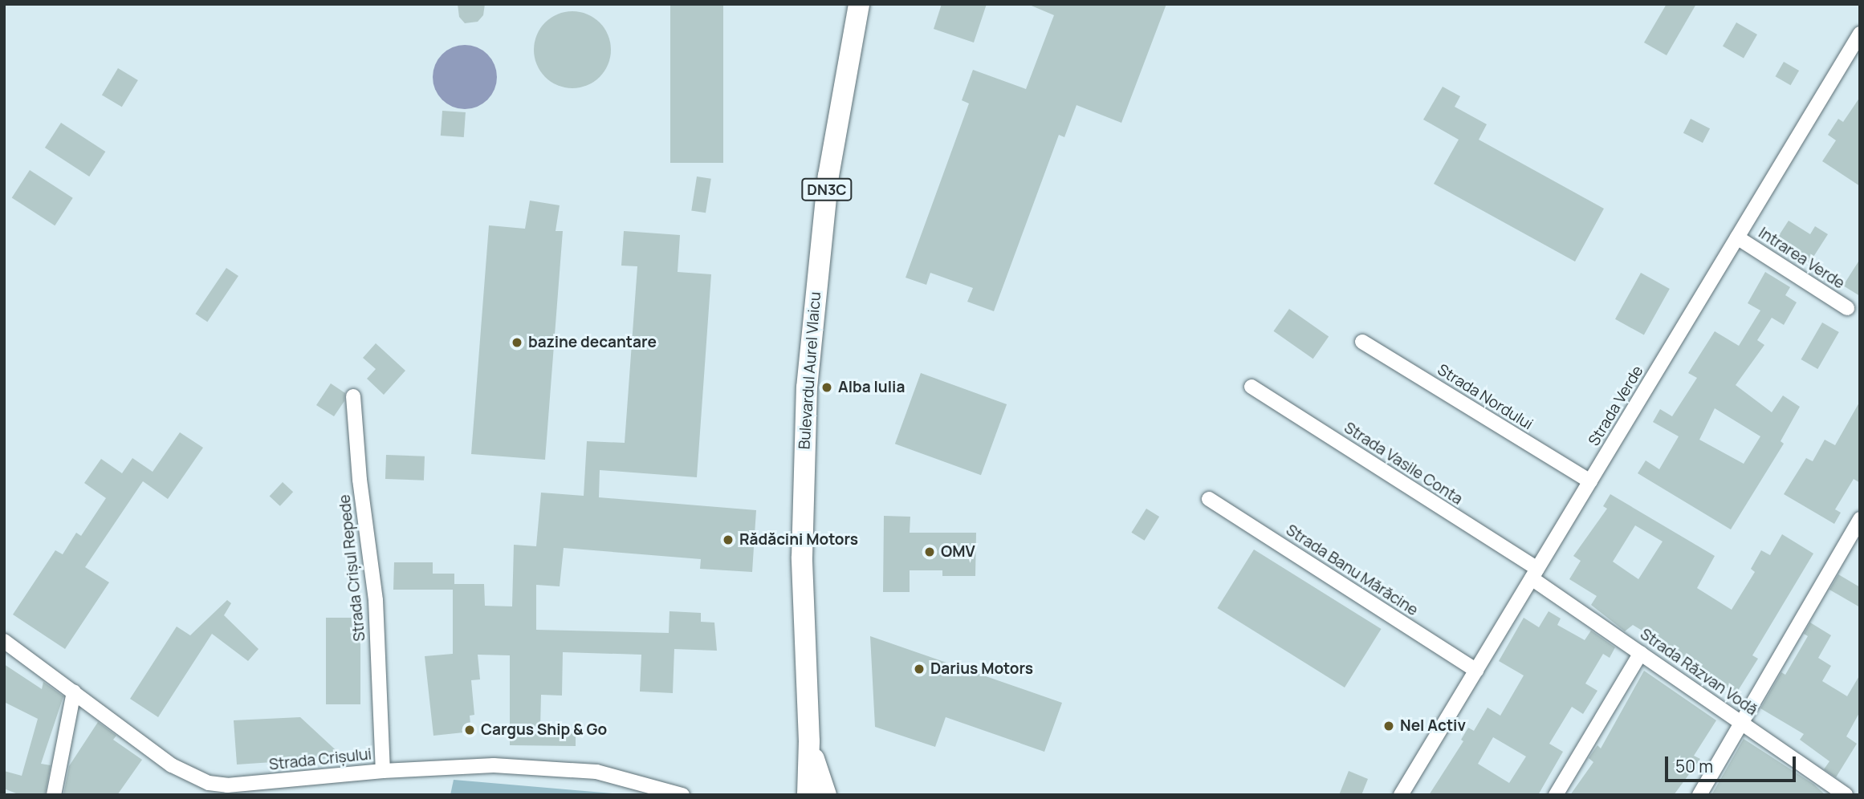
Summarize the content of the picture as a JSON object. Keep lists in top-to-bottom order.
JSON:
{
  "streets": {
    "main road": ["DN3C", "Bulevardul Aurel Vlaicu"],
    "street": [
      "Intrarea Verde",
      "Strada Nordului",
      "Strada Verde",
      "Strada Vasile Conta",
      "Strada Crișul Repede",
      "Strada Banu Mărăcine",
      "Strada Răzvan Vodă",
      "Strada Crișului"
    ]
  },
  "crossings": [
    ["Intrarea Verde", "Strada Verde"],
    ["Strada Nordului", "Strada Verde"],
    ["Strada Verde", "Strada Vasile Conta"],
    ["Strada Verde", "Strada Banu Mărăcine"],
    ["Strada Verde", "Strada Răzvan Vodă"],
    ["Strada Vasile Conta", "Strada Răzvan Vodă"],
    ["Strada Crișul Repede", "Strada Crișului"]
  ],
  "places": [
    "bazine decantare",
    "Alba Iulia",
    "Rădăcini Motors",
    "OMV",
    "Darius Motors",
    "Nel Activ",
    "Cargus Ship & Go"
  ],
  "scale_bar": "50 m"
}
